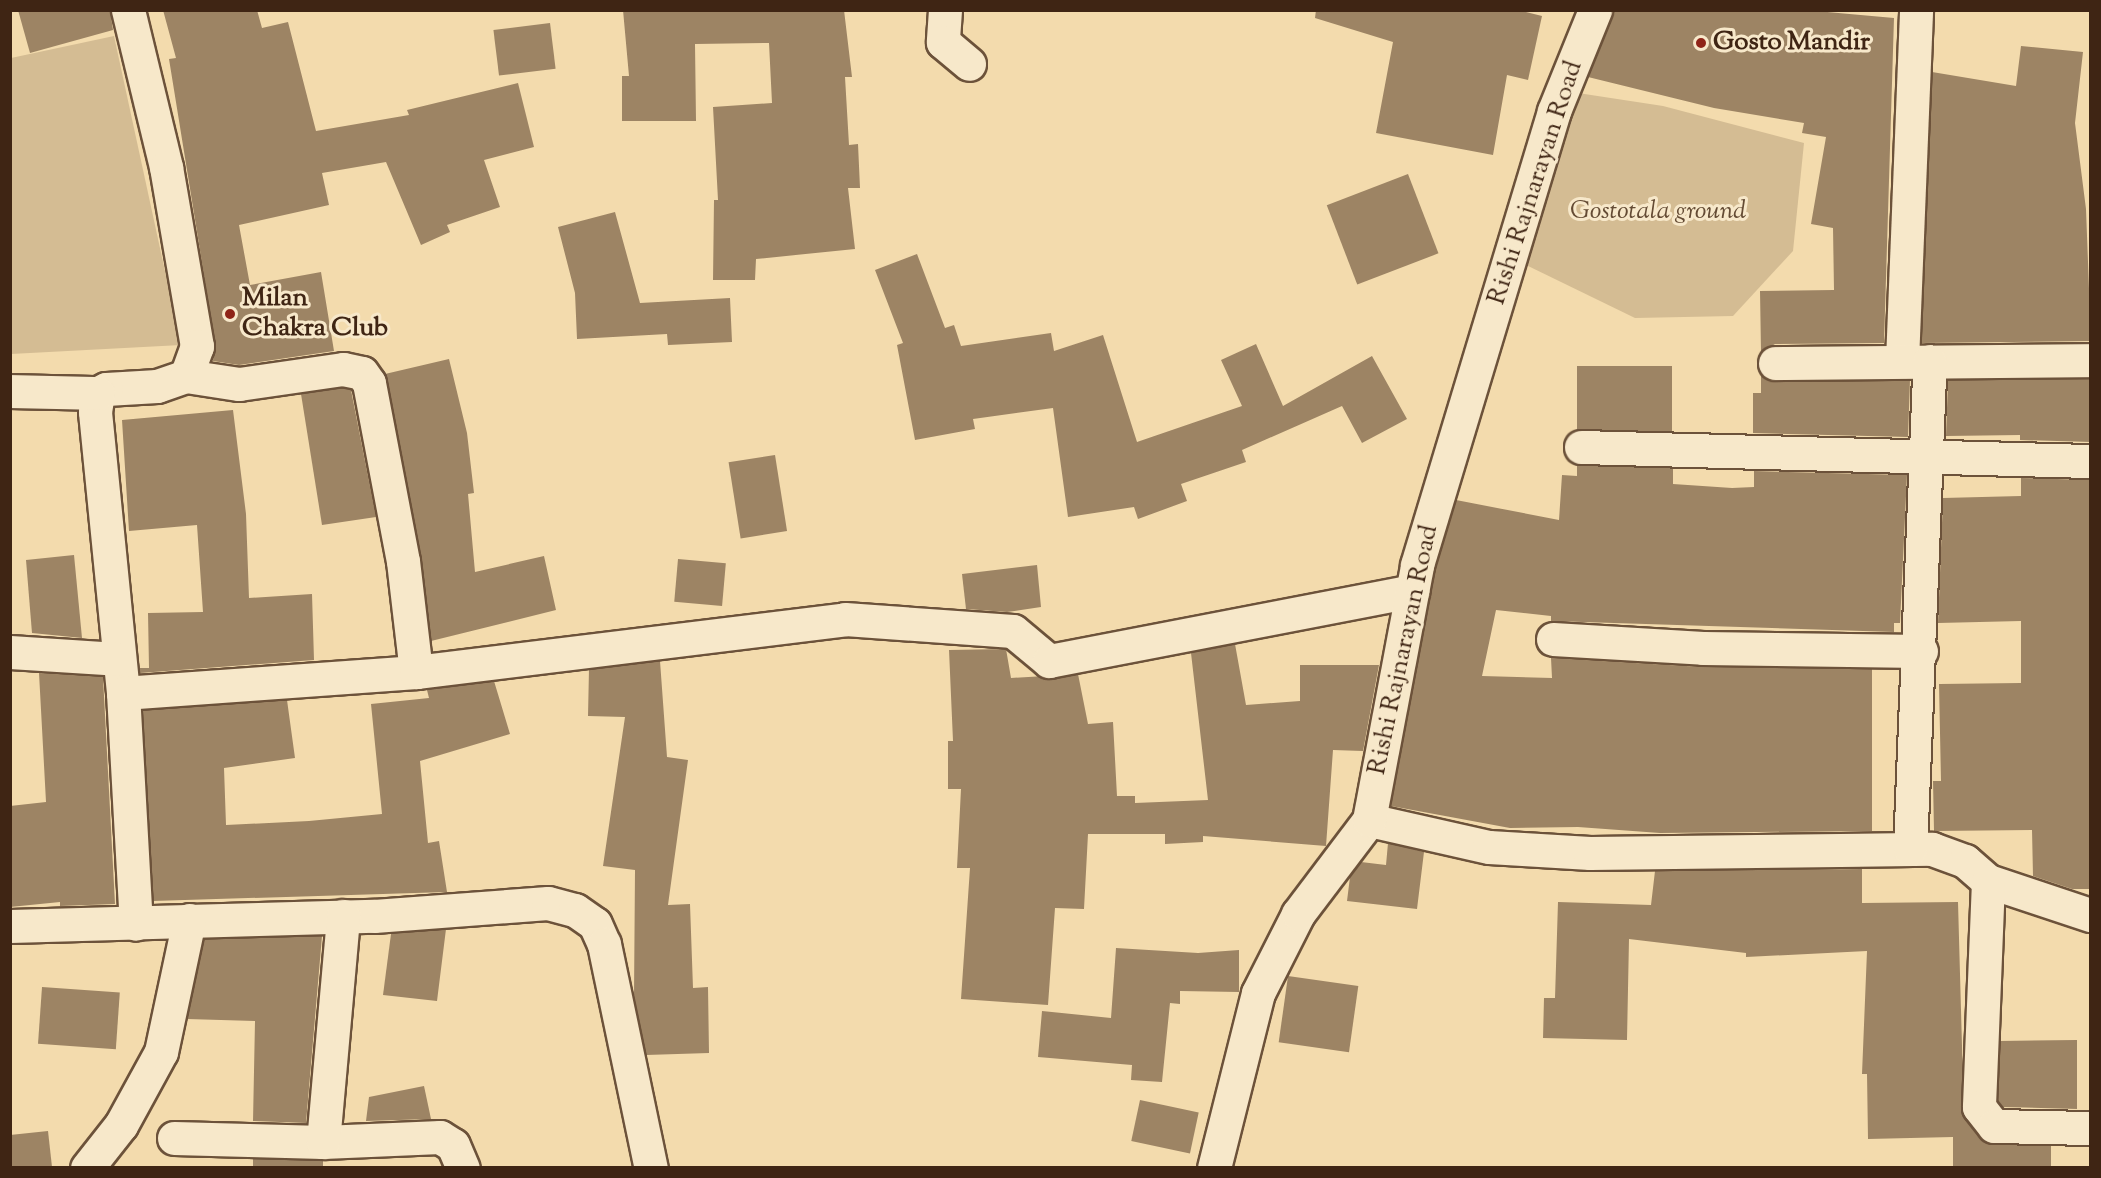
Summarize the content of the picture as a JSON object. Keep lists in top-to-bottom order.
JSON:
{
  "streets": {
    "street": ["Rishi Rajnarayan Road"]
  },
  "parks": ["Gostotala ground"],
  "places": ["Gosto Mandir", "Milan Chakra Club"]
}
